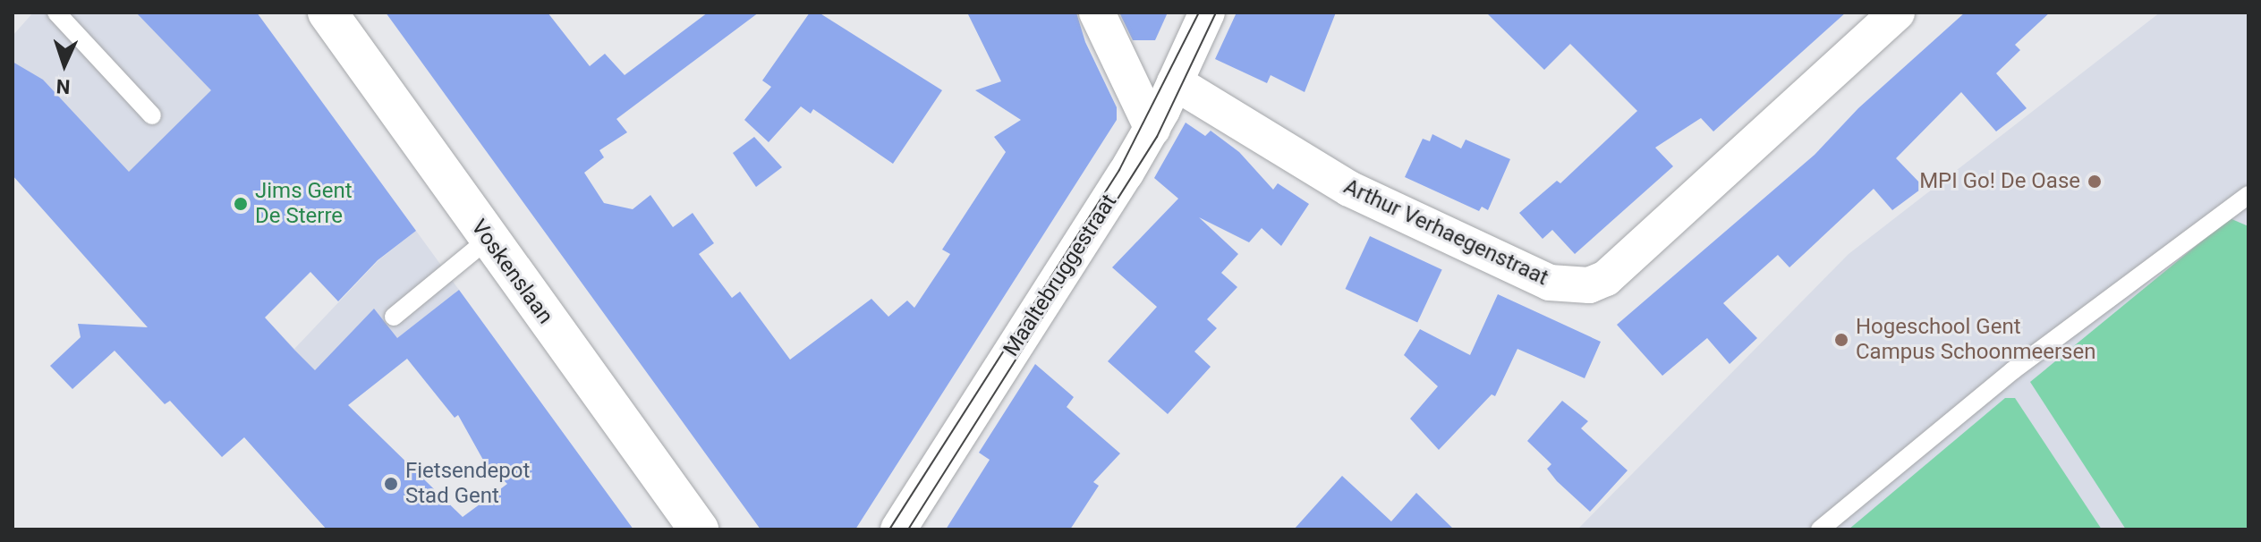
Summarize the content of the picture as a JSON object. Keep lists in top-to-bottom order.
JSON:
{
  "streets": {
    "street": ["Arthur Verhaegenstraat", "Voskenslaan", "Maaltebruggestraat"]
  },
  "crossings": [
    ["Arthur Verhaegenstraat", "Maaltebruggestraat"]
  ],
  "places": [
    "MPI Go! De Oase",
    "Jims Gent De Sterre",
    "Hogeschool Gent Campus Schoonmeersen",
    "Fietsendepot Stad Gent"
  ],
  "north": "bottom"
}
